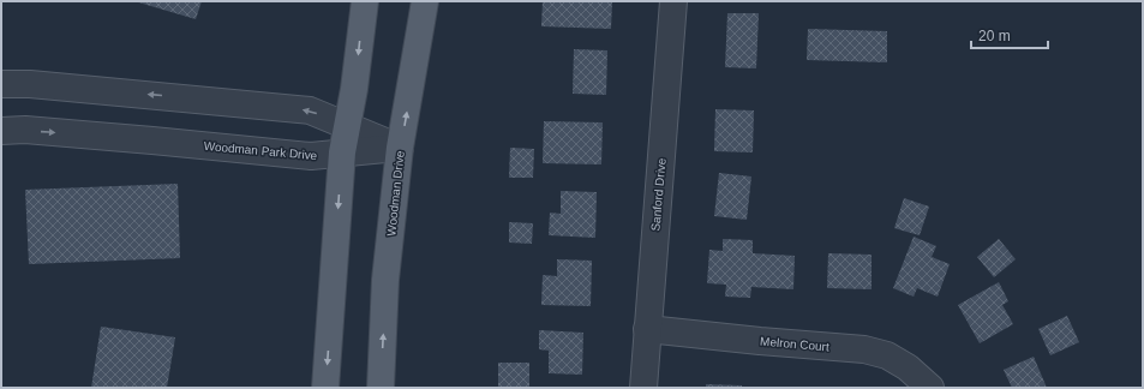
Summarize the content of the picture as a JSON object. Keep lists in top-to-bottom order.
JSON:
{
  "streets": {
    "main road": ["Woodman Drive"],
    "street": ["Woodman Park Drive", "Sanford Drive", "Melron Court"]
  },
  "crossings": [
    ["Woodman Park Drive", "Woodman Drive"],
    ["Sanford Drive", "Melron Court"]
  ],
  "scale_bar": "20 m"
}
